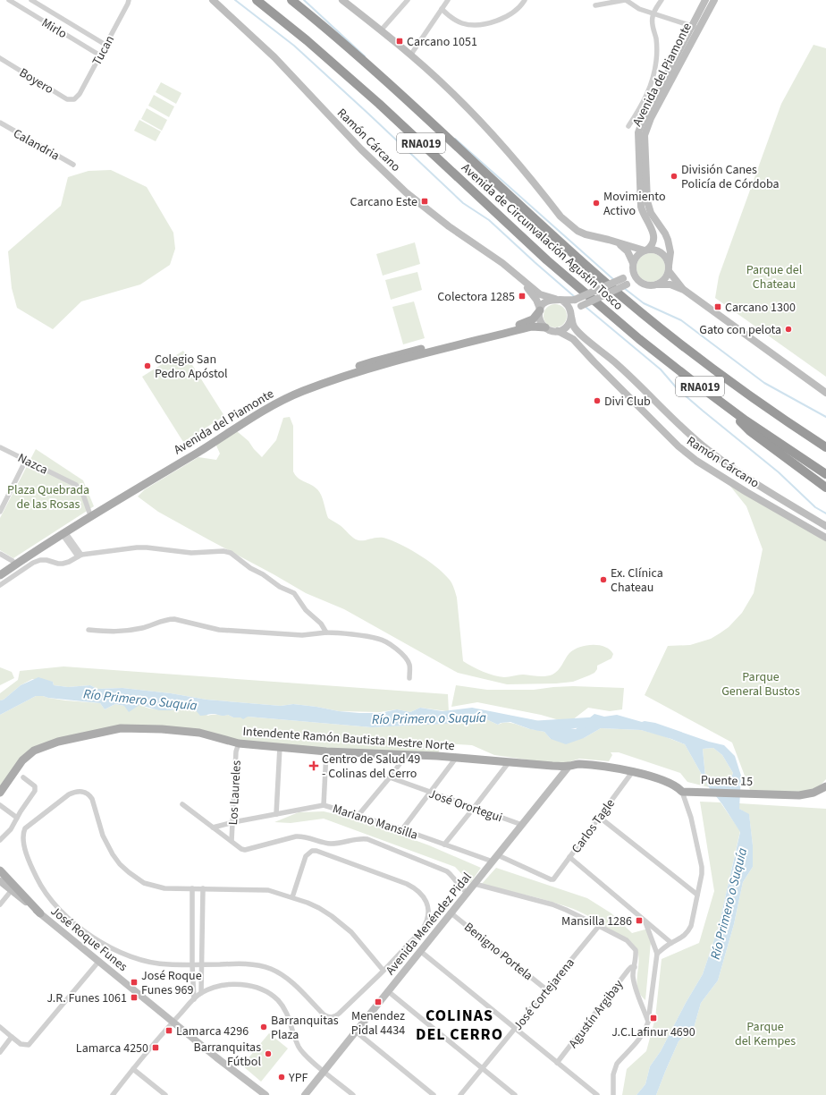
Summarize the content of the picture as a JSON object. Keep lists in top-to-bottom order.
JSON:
{
  "streets": {
    "highway": ["RNA019", "Avenida de Circunvalación Agustín Tosco"],
    "main road": [
      "Avenida del Piamonte",
      "Ramón Cárcano",
      "Intendente Ramón Bautista Mestre Norte",
      "Puente 15",
      "Avenida Menéndez Pidal",
      "José Roque Funes"
    ],
    "street": [
      "Mirlo",
      "Tucan",
      "Boyero",
      "Calandria",
      "Nazca",
      "Los Laureles",
      "José Orortegui",
      "Mariano Mansilla",
      "Carlos Tagle",
      "Benigno Portela",
      "José Cortejarena",
      "Agustín Argibay"
    ]
  },
  "crossings": [
    ["Mirlo", "Tucan"],
    ["Tucan", "Boyero"],
    ["Avenida del Piamonte", "Ramón Cárcano"],
    ["Avenida del Piamonte", "Nazca"],
    ["Intendente Ramón Bautista Mestre Norte", "Puente 15"],
    ["Intendente Ramón Bautista Mestre Norte", "Los Laureles"],
    ["Intendente Ramón Bautista Mestre Norte", "Carlos Tagle"],
    ["Intendente Ramón Bautista Mestre Norte", "Avenida Menéndez Pidal"],
    ["Los Laureles", "Mariano Mansilla"],
    ["José Orortegui", "Avenida Menéndez Pidal"],
    ["Mariano Mansilla", "Carlos Tagle"],
    ["Mariano Mansilla", "Avenida Menéndez Pidal"],
    ["Avenida Menéndez Pidal", "Benigno Portela"],
    ["Benigno Portela", "José Cortejarena"]
  ],
  "districts": ["COLINAS DEL CERRO"],
  "water": ["Río Primero o Suquía"],
  "parks": [
    "Parque del Chateau",
    "Plaza Quebrada de las Rosas",
    "Parque General Bustos",
    "Parque del Kempes"
  ],
  "places": {
    "transit": [
      "Carcano 1051",
      "Carcano Este",
      "Colectora 1285",
      "Carcano 1300",
      "Mansilla 1286",
      "José Roque Funes 969",
      "J.R. Funes 1061",
      "Menendez Pidal 4434",
      "J.C.Lafinur 4690",
      "Lamarca 4296",
      "Lamarca 4250"
    ],
    "other": [
      "División Canes Policía de Córdoba",
      "Movimiento Activo",
      "Gato con pelota",
      "Colegio San Pedro Apóstol",
      "Divi Club",
      "Ex. Clínica Chateau",
      "Barranquitas Plaza",
      "Barranquitas Fútbol",
      "YPF"
    ],
    "health": ["Centro de Salud 49 - Colinas del Cerro"]
  }
}
